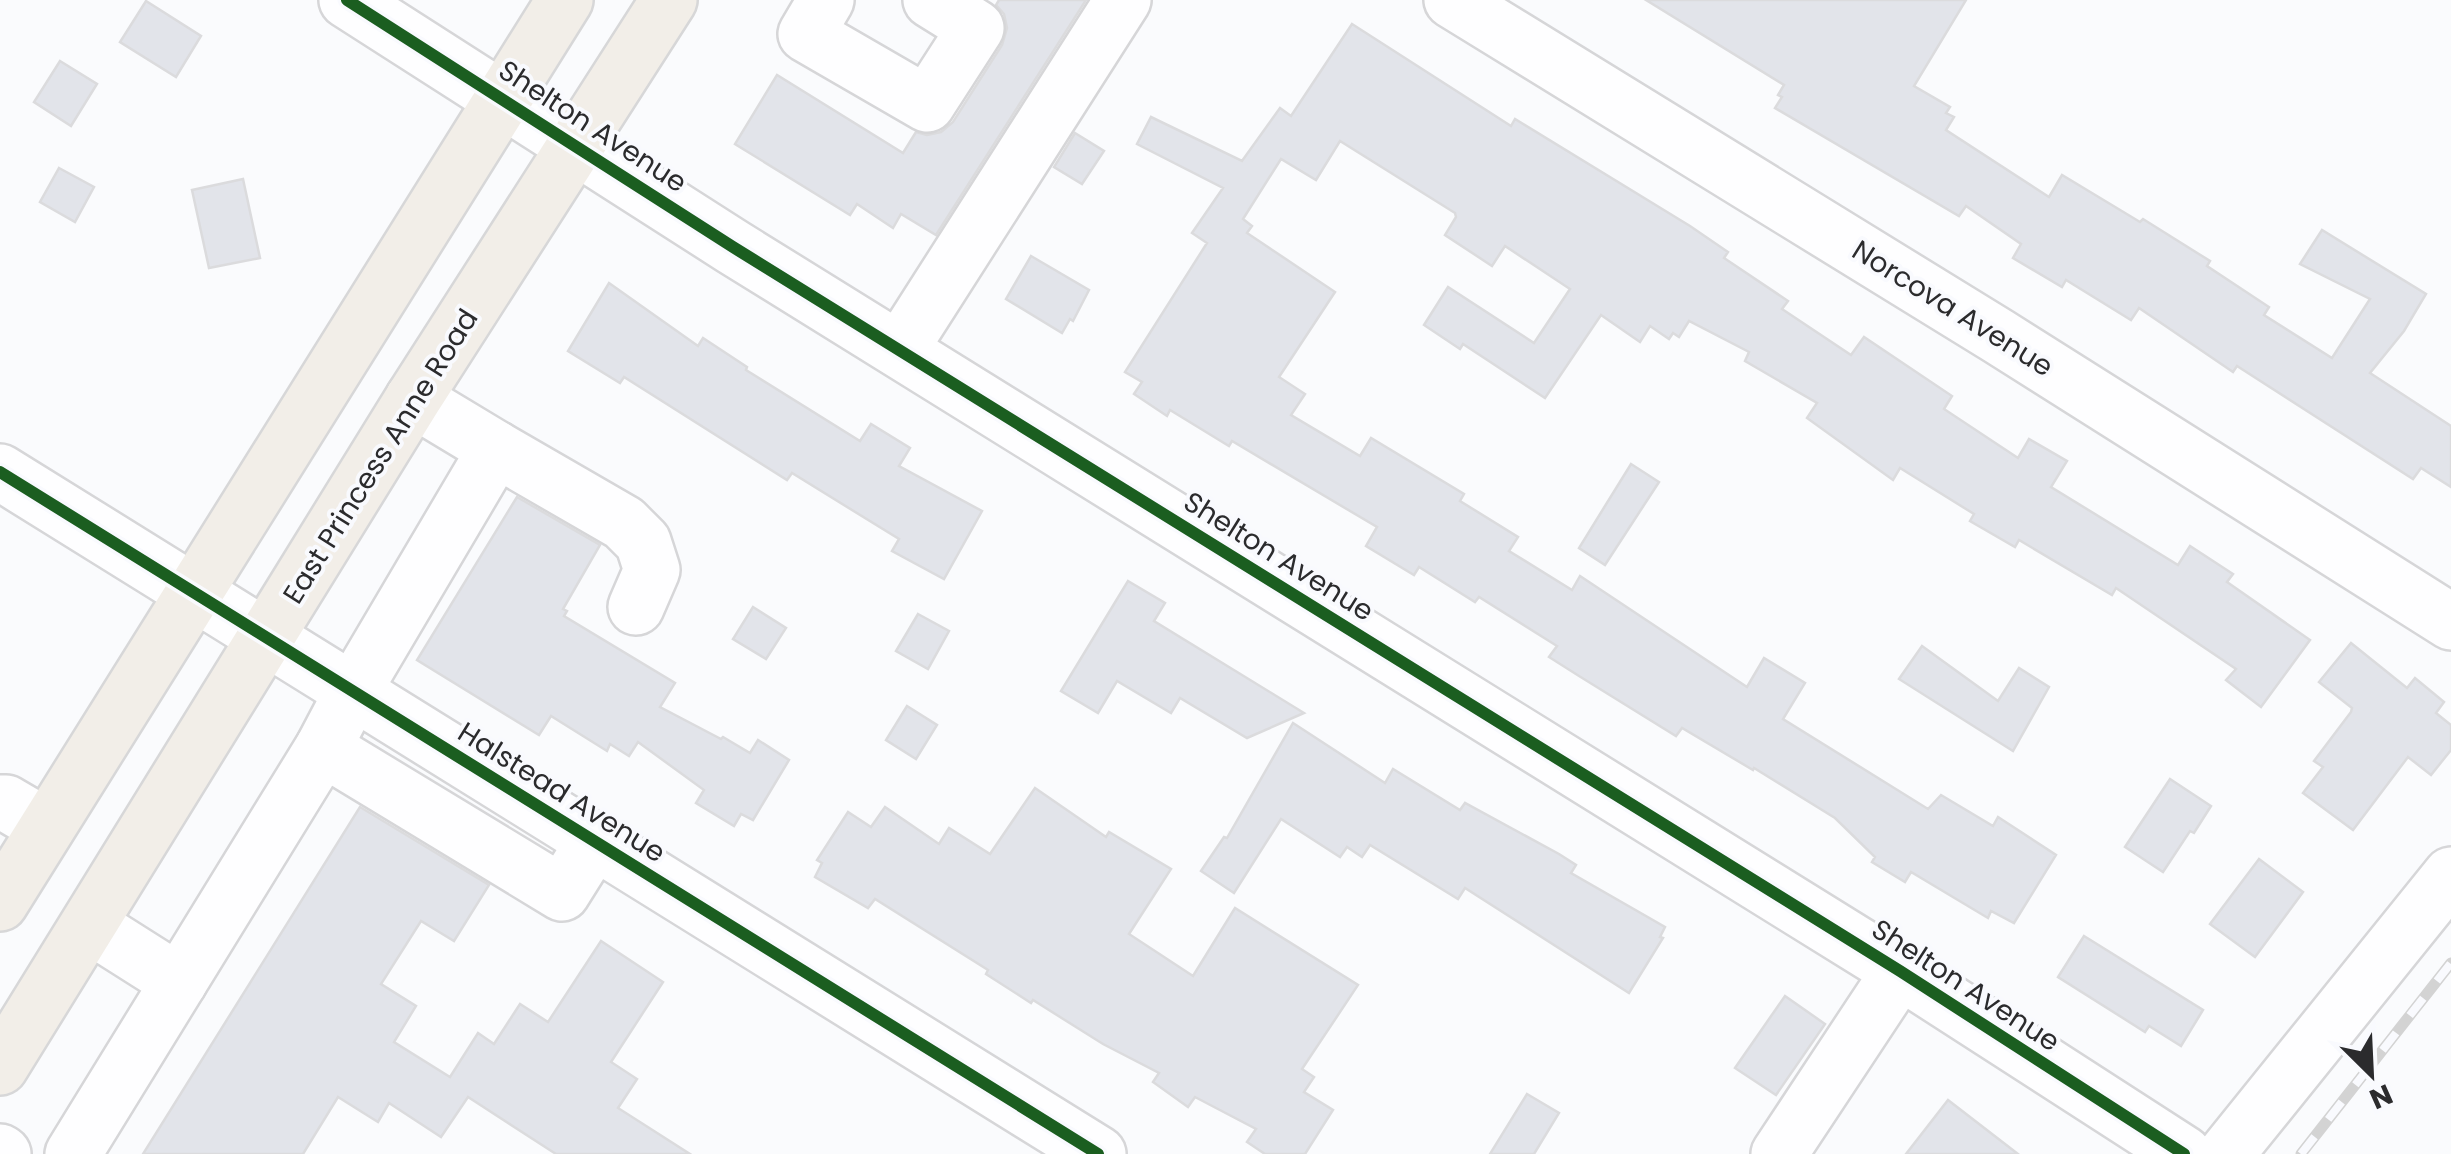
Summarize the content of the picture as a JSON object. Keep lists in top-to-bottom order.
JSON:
{
  "streets": {
    "main road": ["East Princess Anne Road"],
    "street": ["Shelton Avenue", "Norcova Avenue", "Halstead Avenue"]
  },
  "crossings": [
    ["Shelton Avenue", "East Princess Anne Road"],
    ["East Princess Anne Road", "Halstead Avenue"]
  ],
  "north": "bottom right"
}
